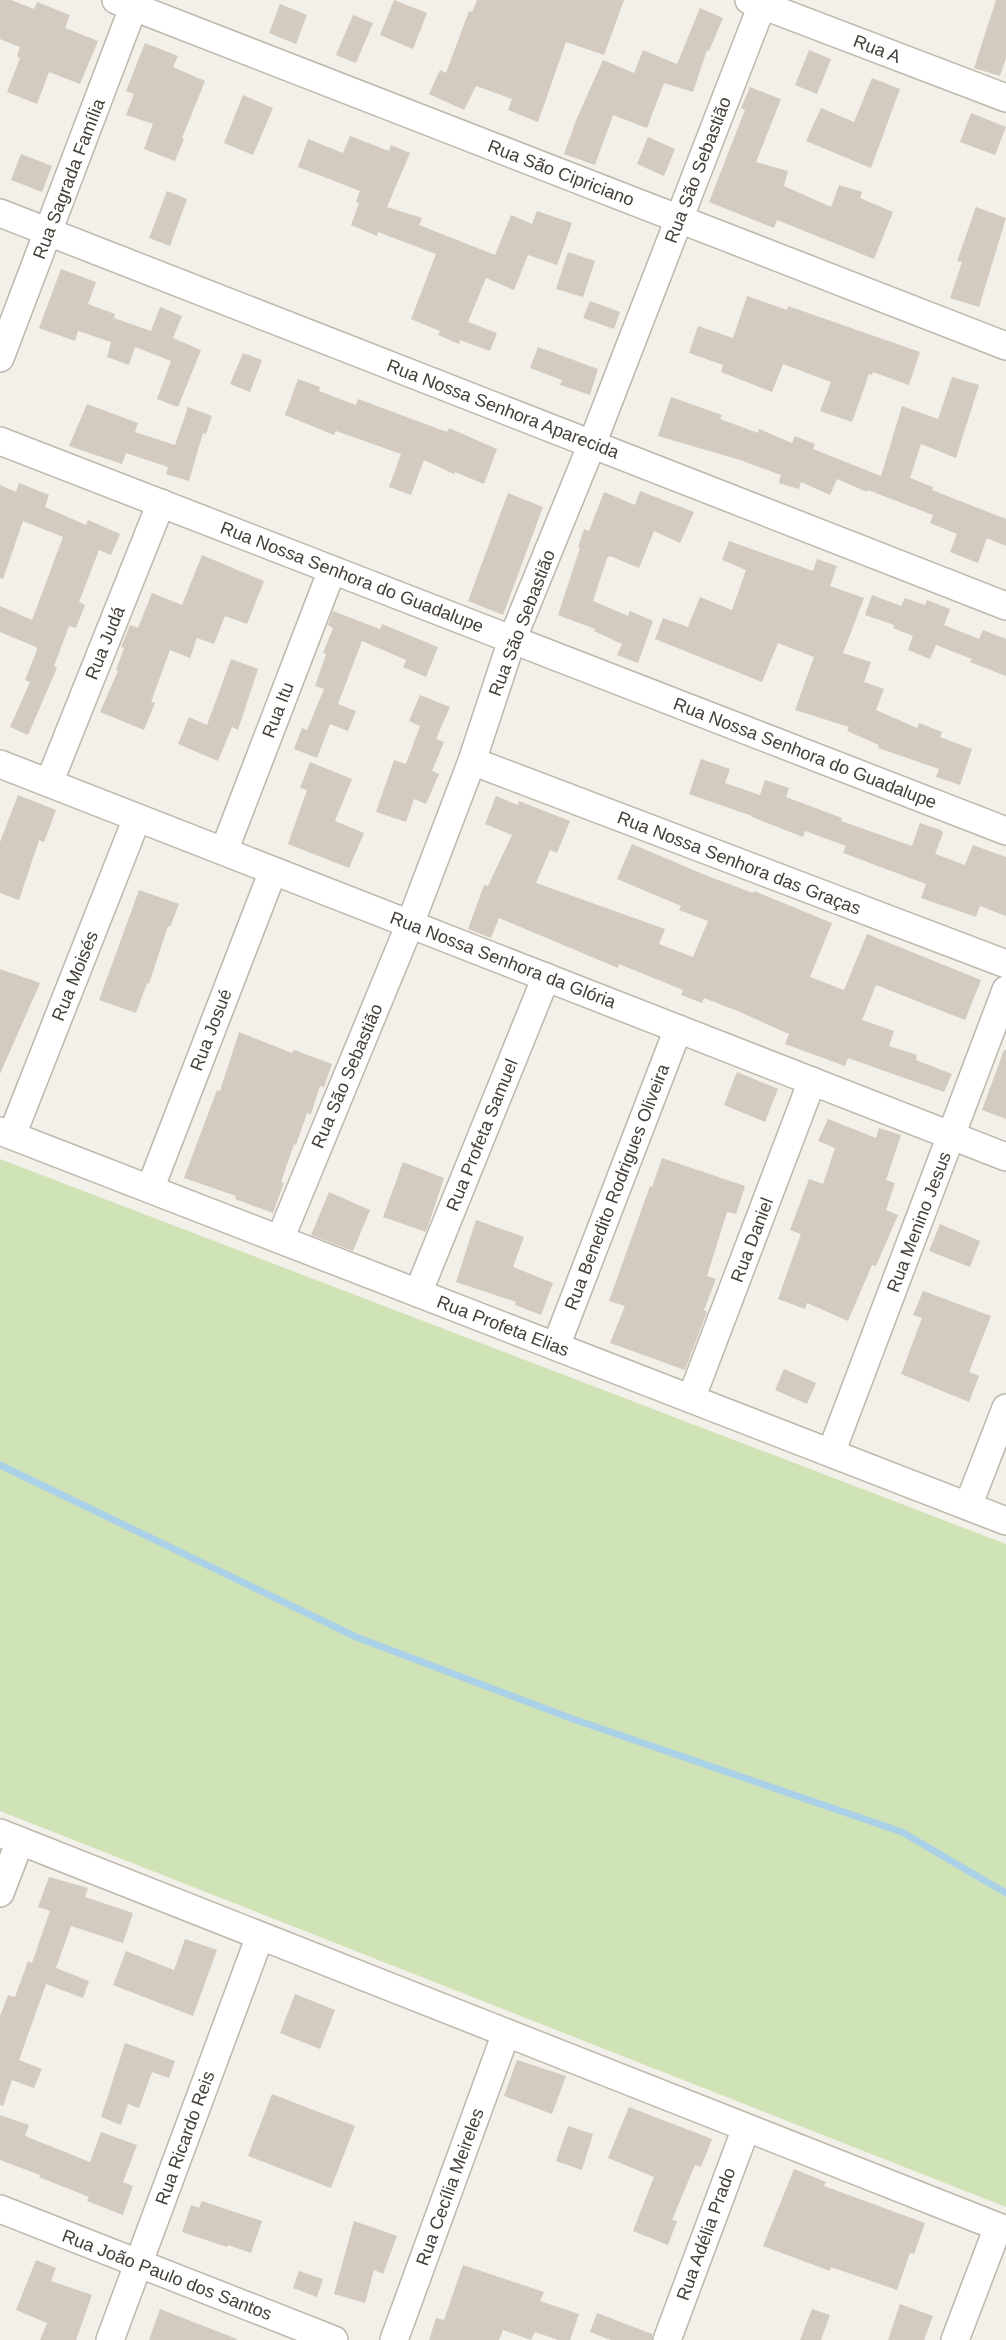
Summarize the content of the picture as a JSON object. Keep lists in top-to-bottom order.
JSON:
{
  "streets": {
    "street": [
      "Rua A",
      "Rua São Sebastião",
      "Rua São Cipriciano",
      "Rua Sagrada Família",
      "Rua Nossa Senhora Aparecida",
      "Rua Nossa Senhora do Guadalupe",
      "Rua Judá",
      "Rua Itu",
      "Rua Nossa Senhora das Graças",
      "Rua Nossa Senhora da Glória",
      "Rua Moisés",
      "Rua Josué",
      "Rua Profeta Samuel",
      "Rua Benedito Rodrigues Oliveira",
      "Rua Menino Jesus",
      "Rua Daniel",
      "Rua Profeta Elias",
      "Rua Ricardo Reis",
      "Rua Cecília Meireles",
      "Rua Adélia Prado",
      "Rua João Paulo dos Santos"
    ]
  },
  "crossings": [
    ["Rua A", "Rua São Sebastião"],
    ["Rua São Sebastião", "Rua São Cipriciano"],
    ["Rua São Sebastião", "Rua Nossa Senhora Aparecida"],
    ["Rua São Sebastião", "Rua Nossa Senhora do Guadalupe"],
    ["Rua São Sebastião", "Rua Nossa Senhora das Graças"],
    ["Rua São Sebastião", "Rua Nossa Senhora da Glória"],
    ["Rua São Sebastião", "Rua Profeta Elias"],
    ["Rua São Cipriciano", "Rua Sagrada Família"],
    ["Rua Sagrada Família", "Rua Nossa Senhora Aparecida"],
    ["Rua Nossa Senhora do Guadalupe", "Rua Judá"],
    ["Rua Nossa Senhora do Guadalupe", "Rua Itu"],
    ["Rua Judá", "Rua Nossa Senhora da Glória"],
    ["Rua Itu", "Rua Nossa Senhora da Glória"],
    ["Rua Nossa Senhora da Glória", "Rua Moisés"],
    ["Rua Nossa Senhora da Glória", "Rua Josué"],
    ["Rua Nossa Senhora da Glória", "Rua Profeta Samuel"],
    ["Rua Nossa Senhora da Glória", "Rua Benedito Rodrigues Oliveira"],
    ["Rua Nossa Senhora da Glória", "Rua Menino Jesus"],
    ["Rua Nossa Senhora da Glória", "Rua Daniel"],
    ["Rua Moisés", "Rua Profeta Elias"],
    ["Rua Josué", "Rua Profeta Elias"],
    ["Rua Profeta Samuel", "Rua Profeta Elias"],
    ["Rua Benedito Rodrigues Oliveira", "Rua Profeta Elias"],
    ["Rua Menino Jesus", "Rua Profeta Elias"],
    ["Rua Daniel", "Rua Profeta Elias"],
    ["Rua Ricardo Reis", "Rua João Paulo dos Santos"]
  ]
}
